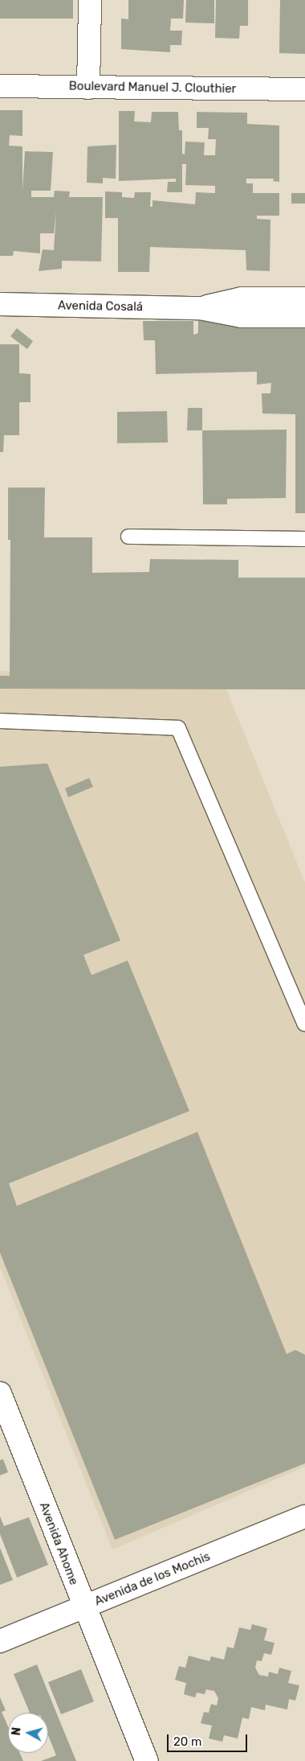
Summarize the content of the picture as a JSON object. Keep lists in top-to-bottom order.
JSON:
{
  "streets": {
    "street": [
      "Boulevard Manuel J. Clouthier",
      "Avenida Cosalá",
      "Avenida Ahome",
      "Avenida de los Mochis"
    ]
  },
  "crossings": [
    ["Avenida Ahome", "Avenida de los Mochis"]
  ],
  "scale_bar": "20 m",
  "north": "left"
}
